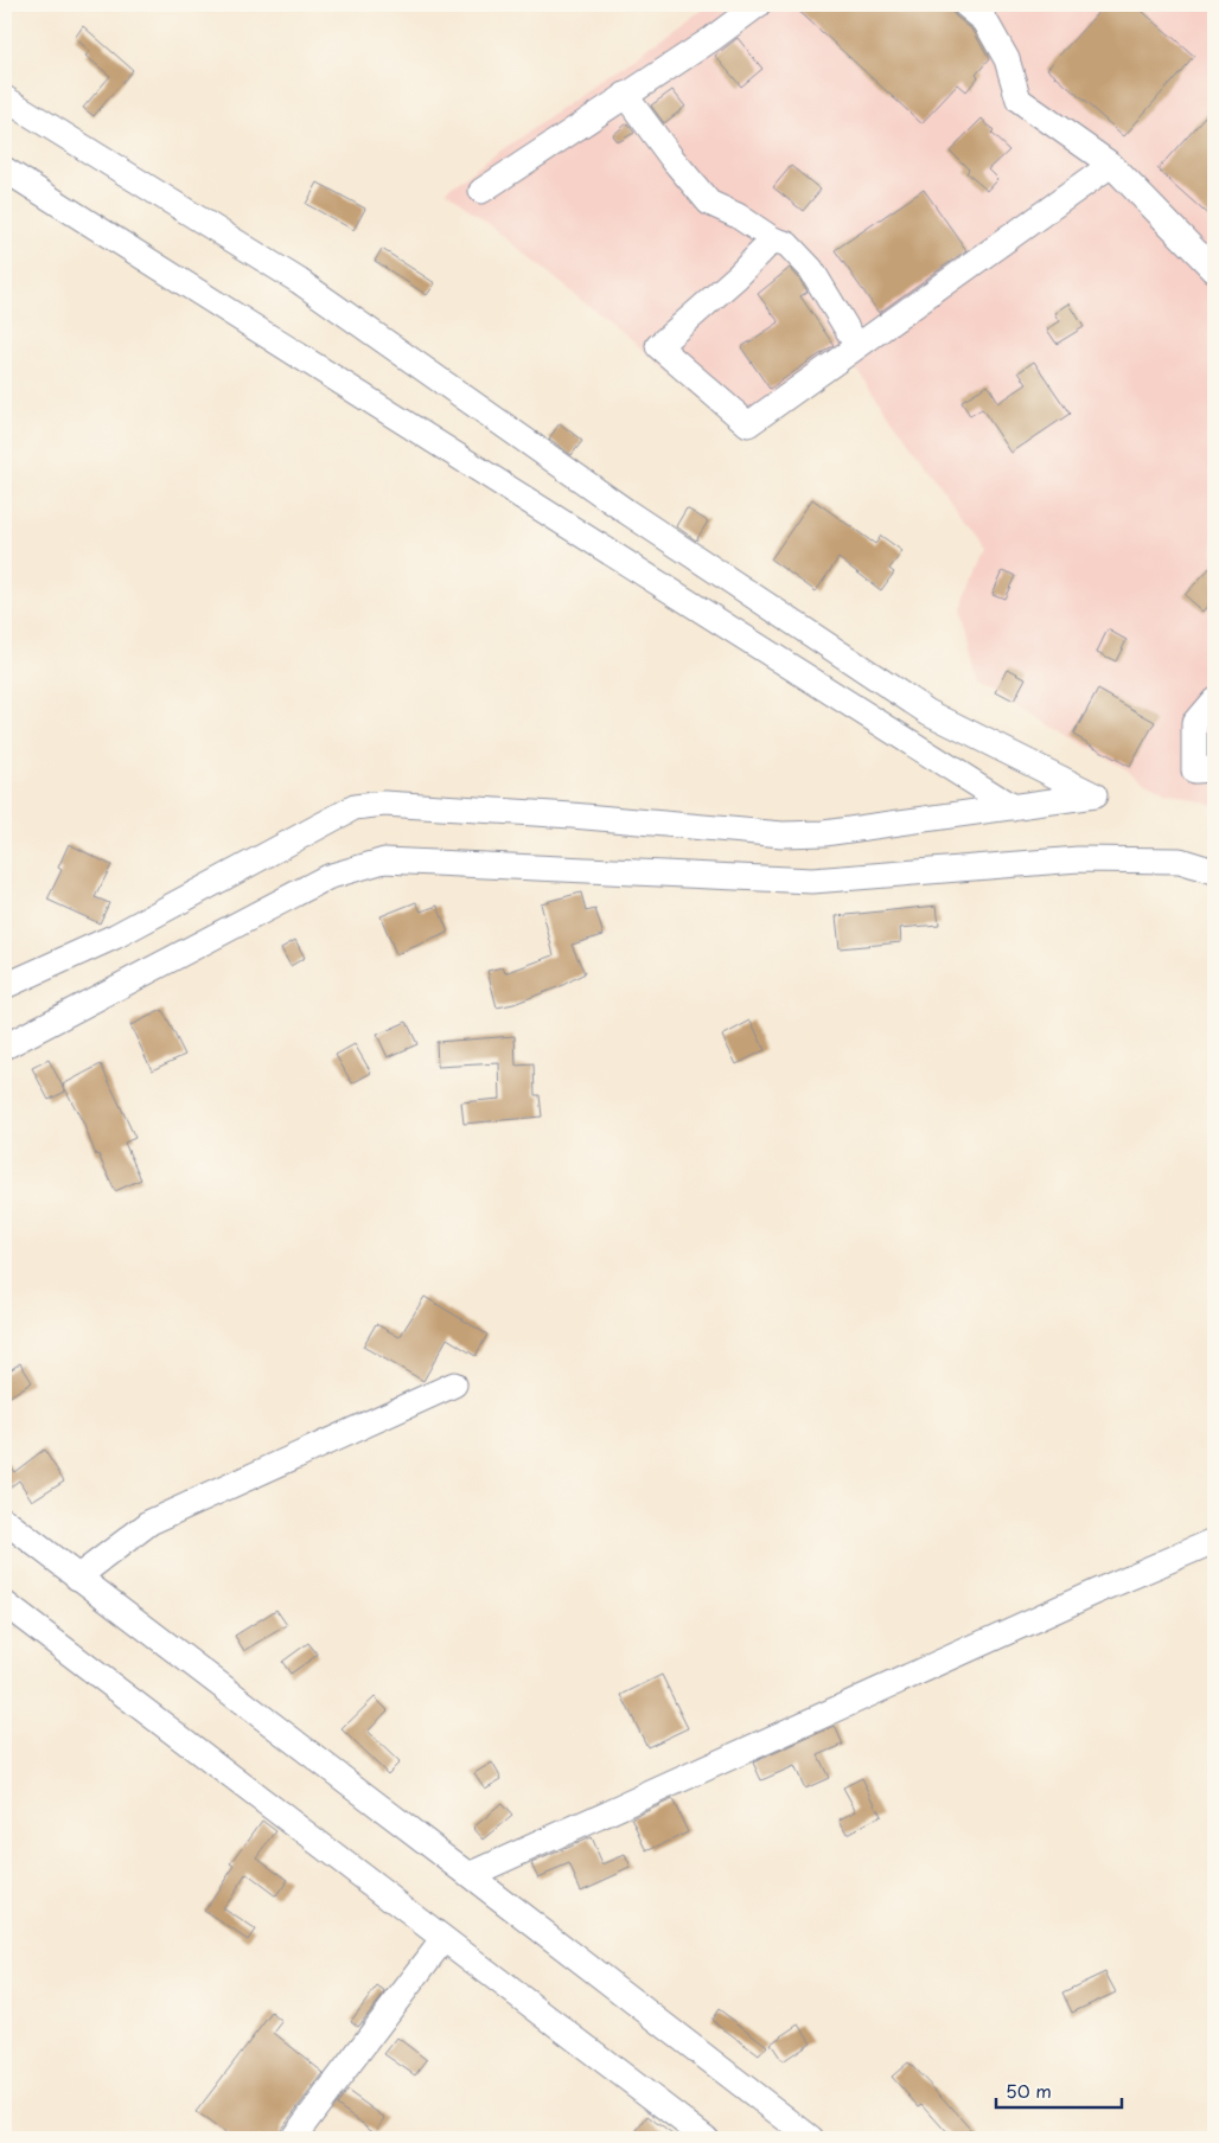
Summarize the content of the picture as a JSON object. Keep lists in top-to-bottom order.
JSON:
{
  "scale_bar": "50 m"
}
